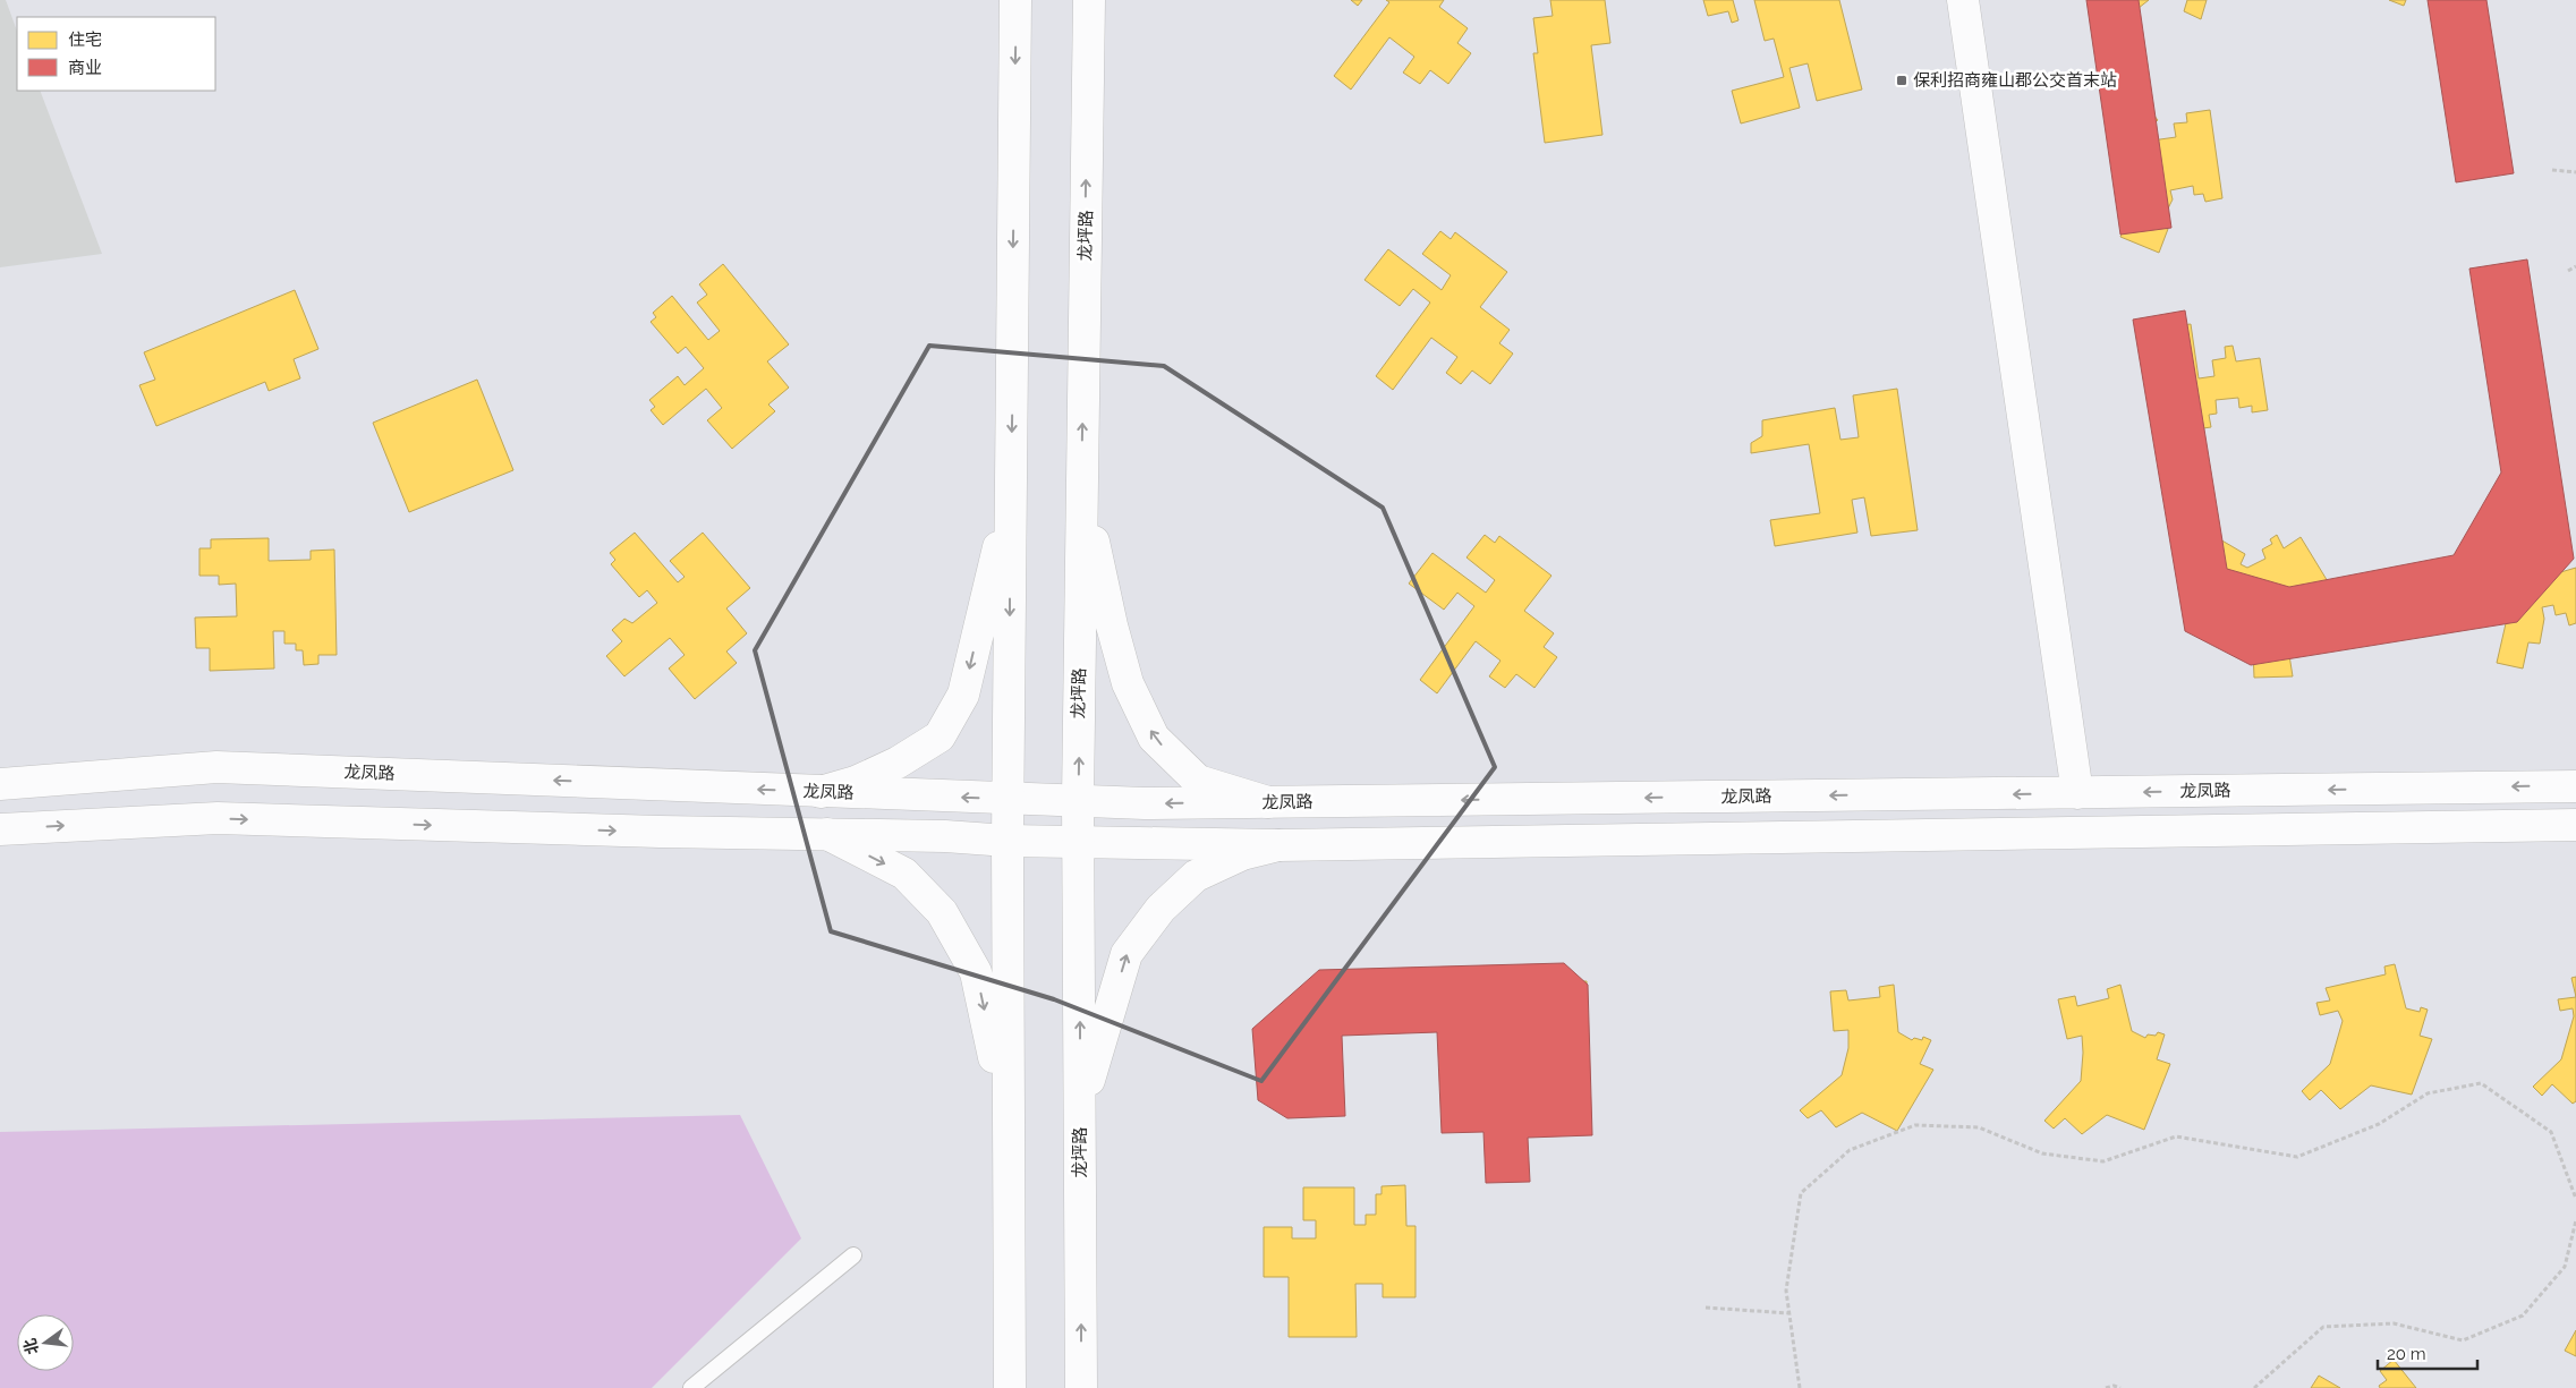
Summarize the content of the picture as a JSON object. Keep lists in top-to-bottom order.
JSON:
{
  "streets": {
    "street": ["龙坪路", "龙凤路"]
  },
  "crossings": [
    ["龙坪路", "龙凤路"]
  ],
  "places": {
    "transit": ["保利招商雍山郡公交首末站"]
  },
  "legend": ["住宅", "商业"],
  "scale_bar": "20 m",
  "north": "left"
}
